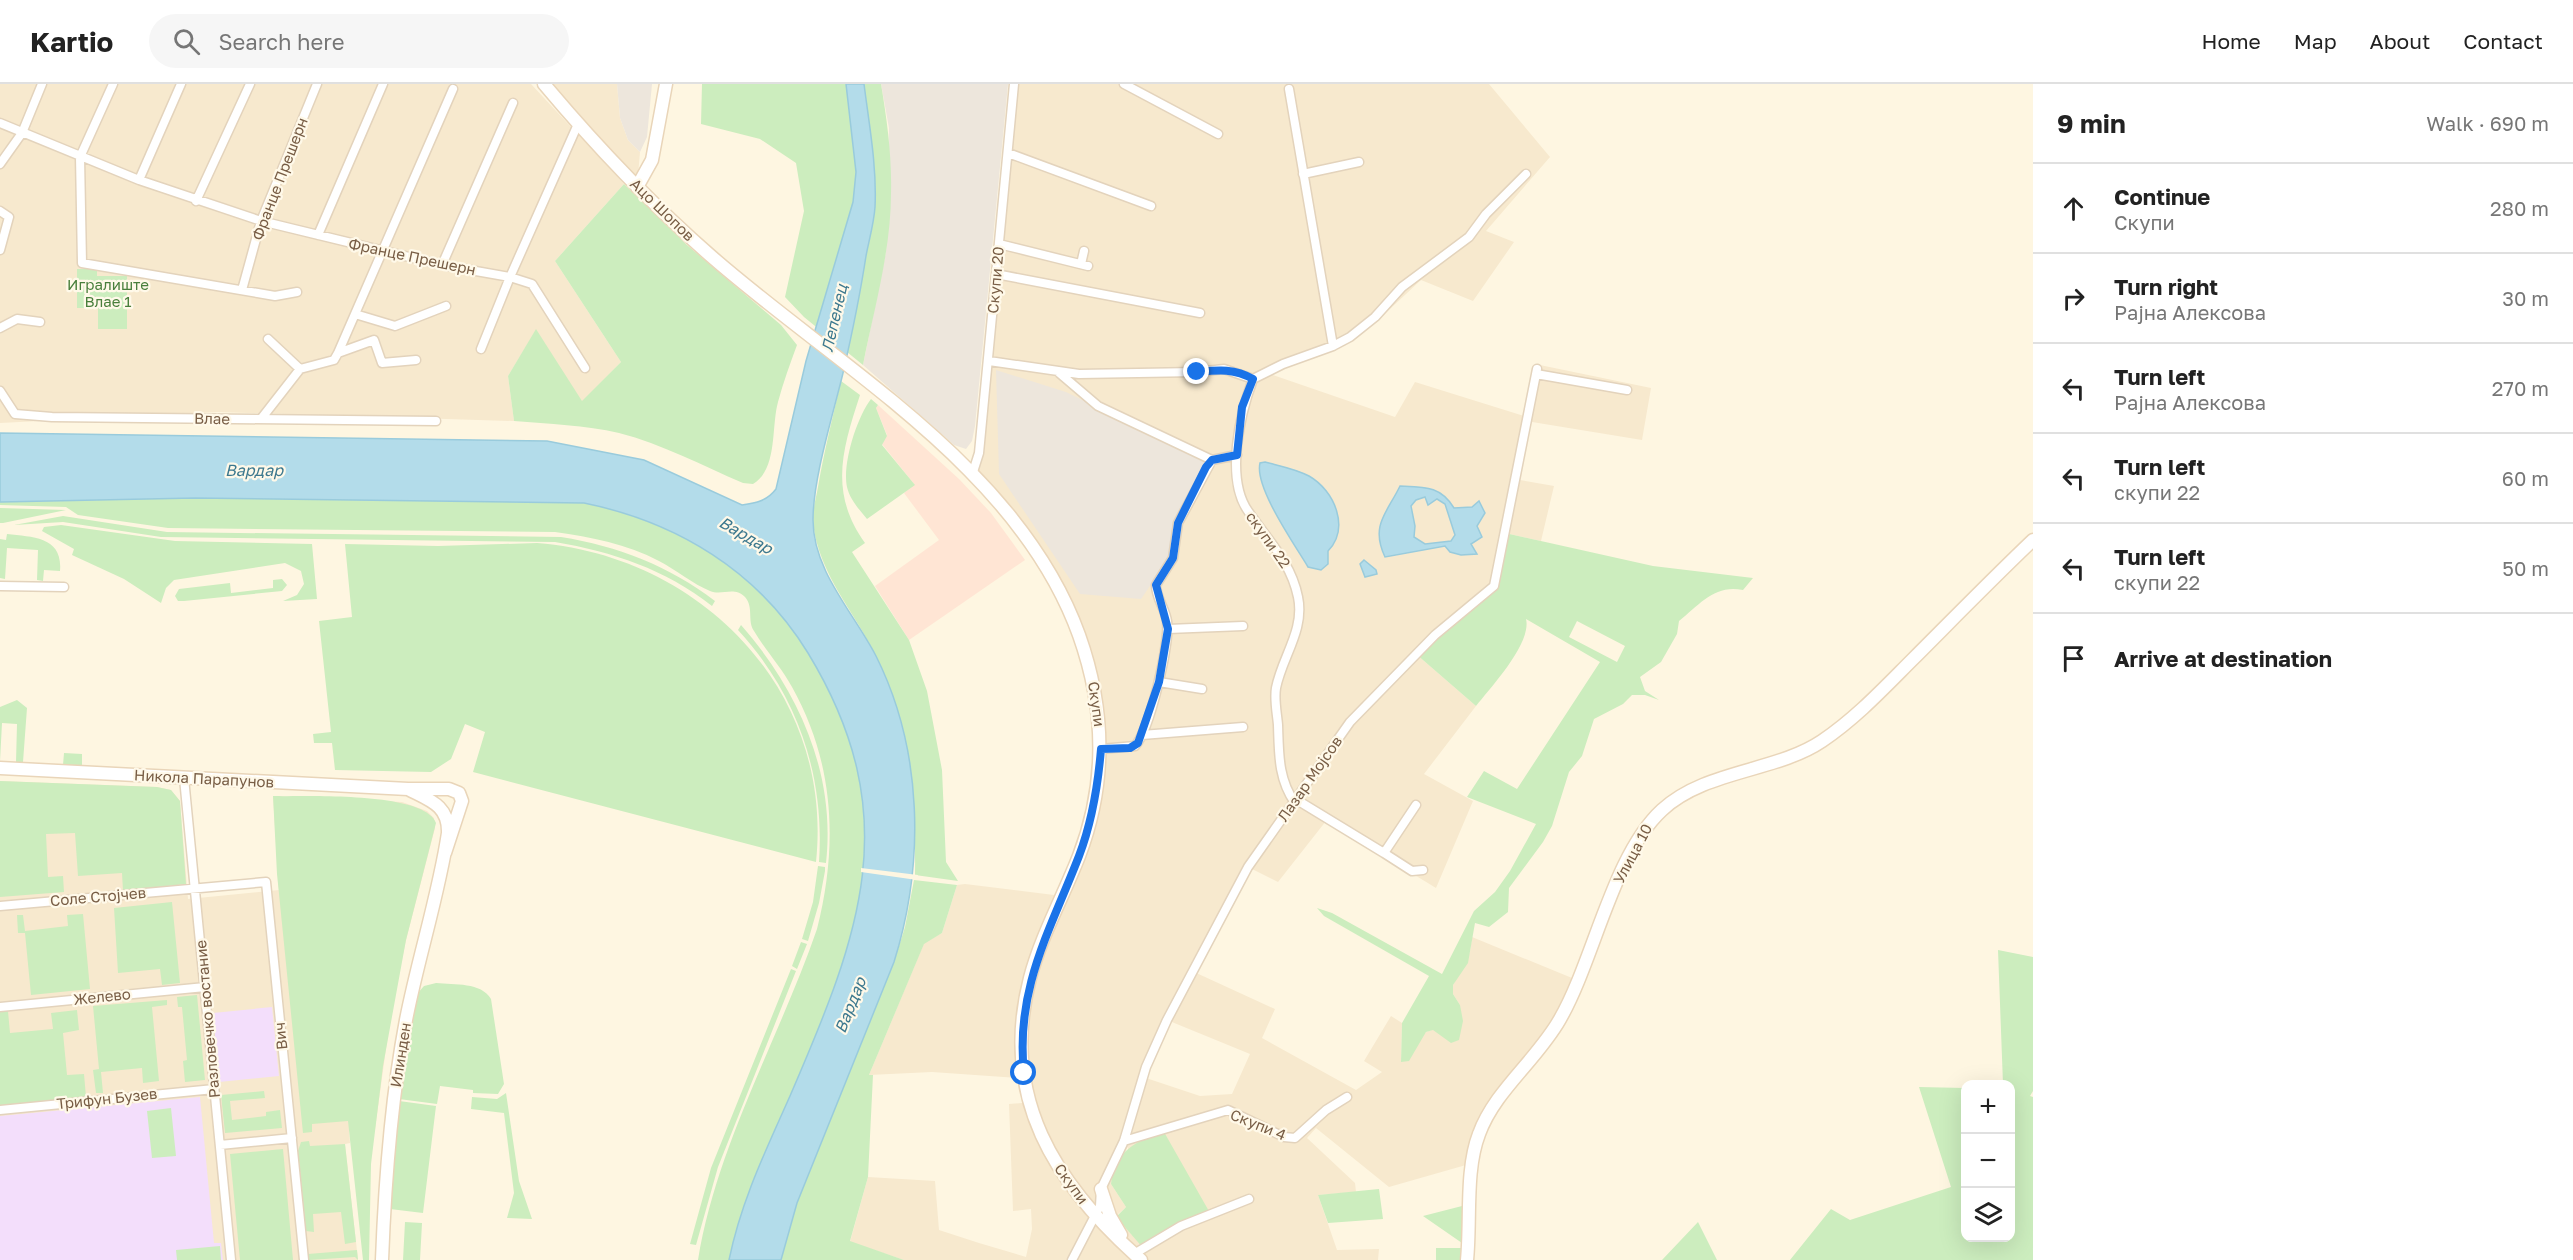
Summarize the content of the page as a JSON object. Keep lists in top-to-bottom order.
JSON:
{
  "streets": {
    "street": [
      "Франце Прешерн",
      "Ацо Шопов",
      "Францe Прешерн",
      "Скупи 20",
      "Влае",
      "скупи 22",
      "Скупи",
      "Никола Парапунов",
      "Лазар Мојсов",
      "Улица 10",
      "Соле Стојчев",
      "Желево",
      "Разловечко востание",
      "Вич",
      "Илинден",
      "Трифун Бузев",
      "Cкупи 4"
    ]
  },
  "crossings": [
    ["Франце Прешерн", "Францe Прешерн"],
    ["Ацо Шопов", "Скупи"],
    ["Скупи 20", "Скупи"],
    ["скупи 22", "Лазар Мојсов"],
    ["Скупи", "Лазар Мојсов"],
    ["Никола Парапунов", "Разловечко востание"],
    ["Никола Парапунов", "Илинден"],
    ["Лазар Мојсов", "Cкупи 4"],
    ["Соле Стојчев", "Разловечко востание"],
    ["Соле Стојчев", "Вич"],
    ["Желево", "Разловечко востание"],
    ["Разловечко востание", "Вич"],
    ["Разловечко востание", "Трифун Бузев"]
  ],
  "water": ["Лепенец", "Вардар"],
  "parks": ["Игралиште Влае 1"],
  "page": {
    "header": "Kartio",
    "search": "Search here",
    "nav": [
      "Home",
      "Map",
      "About",
      "Contact"
    ],
    "heading": ["9 min", "Walk · 690 m"],
    "list": [
      ["Continue", "Скупи", "280 m"],
      ["Turn right", "Рајна Алексова", "30 m"],
      ["Turn left", "Рајна Алексова", "270 m"],
      ["Turn left", "скупи 22", "60 m"],
      ["Turn left", "скупи 22", "50 m"],
      "Arrive at destination"
    ],
    "map_buttons": ["+", "−"]
  }
}
